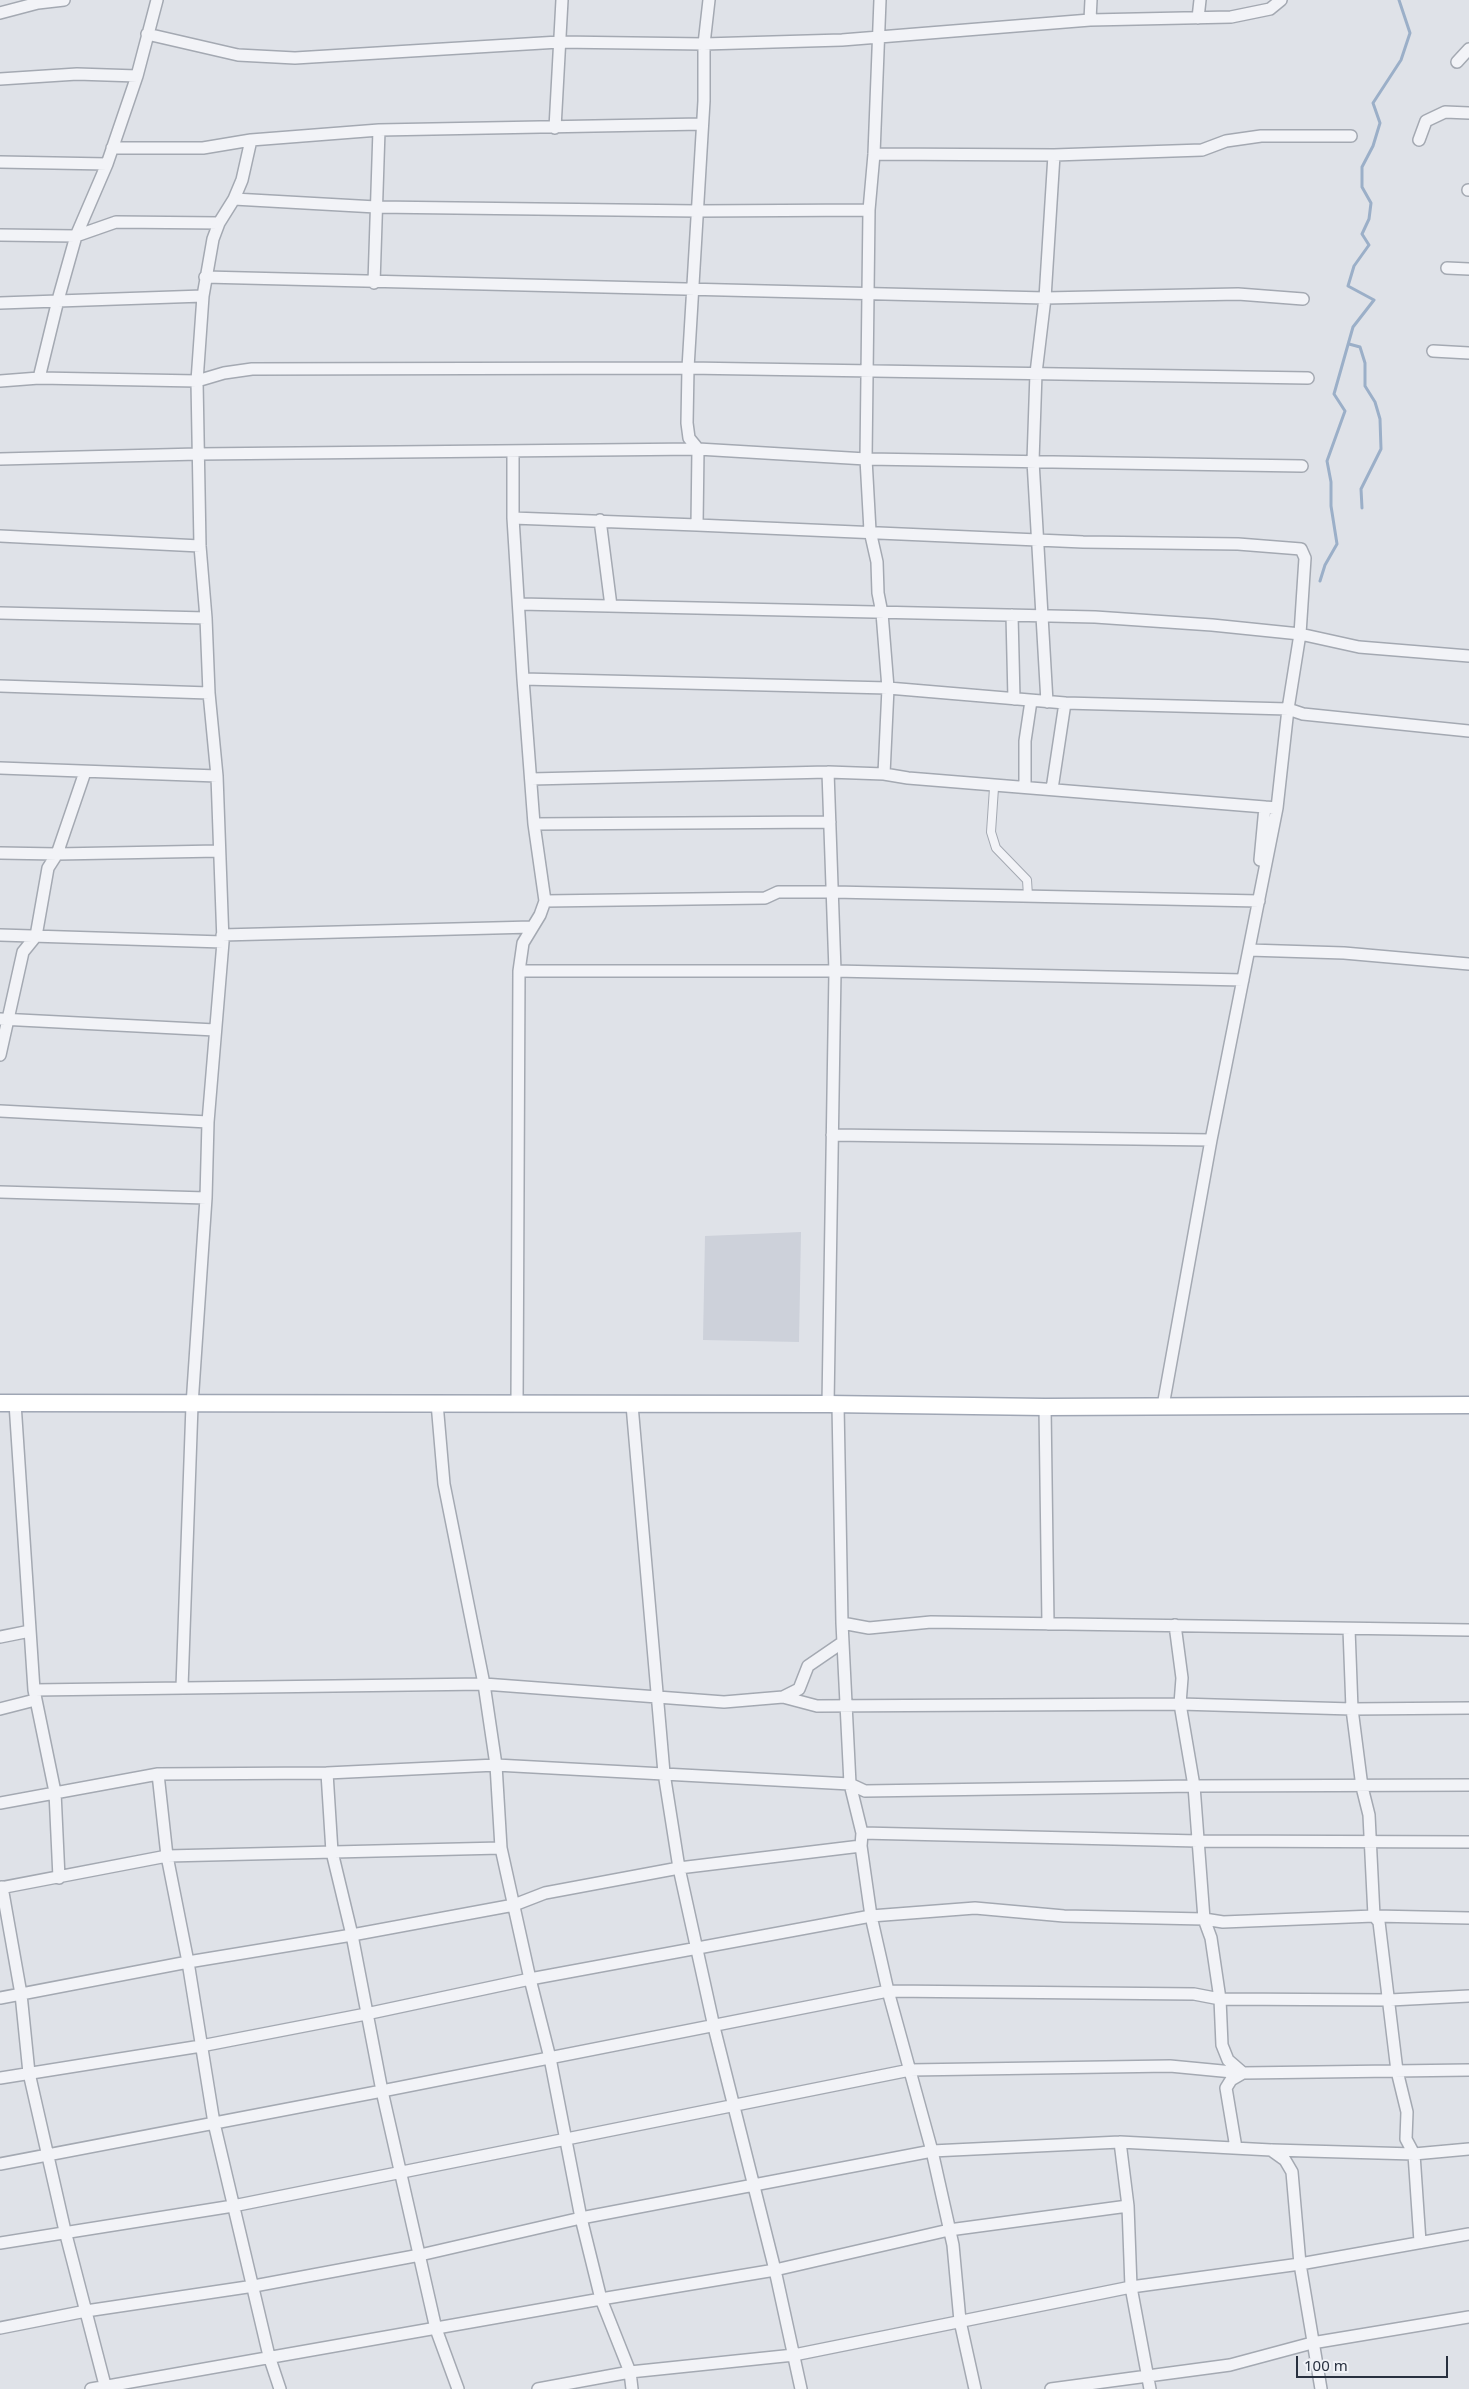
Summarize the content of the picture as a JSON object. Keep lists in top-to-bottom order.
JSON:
{
  "scale_bar": "100 m"
}
